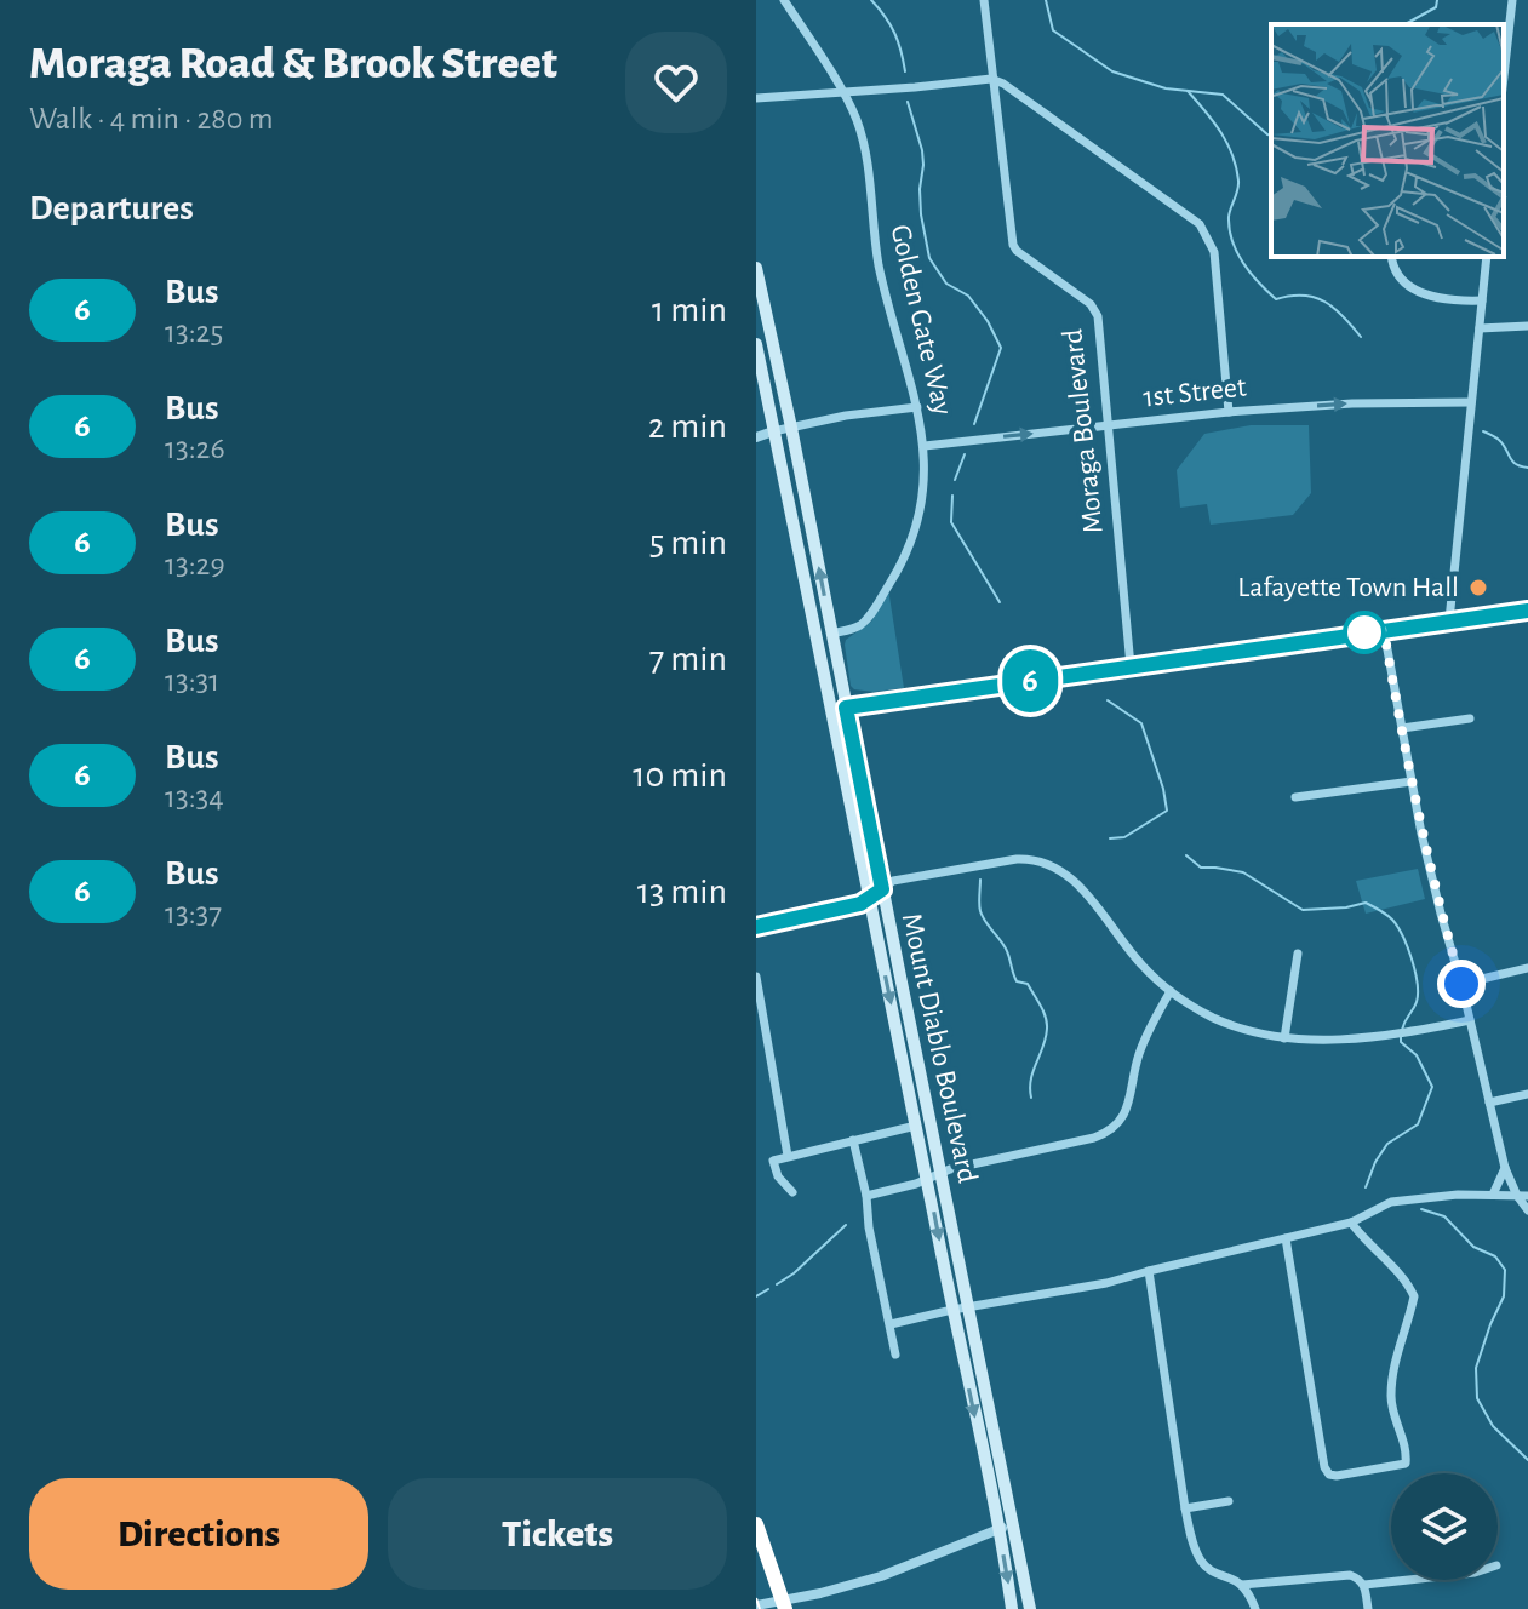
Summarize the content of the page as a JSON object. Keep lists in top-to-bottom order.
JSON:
{
  "streets": {
    "main road": ["Mount Diablo Boulevard"],
    "street": ["Golden Gate Way", "1st Street", "Moraga Boulevard"]
  },
  "crossings": [
    ["Golden Gate Way", "1st Street"],
    ["Golden Gate Way", "Mount Diablo Boulevard"],
    ["1st Street", "Moraga Boulevard"]
  ],
  "one_way": ["1st Street"],
  "places": ["Lafayette Town Hall"],
  "lines": ["bus line 6"],
  "page": {
    "heading": [
      ["Moraga Road & Brook Street", "Walk · 4 min · 280 m"],
      "Departures"
    ],
    "on_map": "6",
    "list": [
      {
        "mark": "6",
        "name": "Bus",
        "note": "13:25",
        "value": "1 min"
      },
      {
        "mark": "6",
        "name": "Bus",
        "note": "13:26",
        "value": "2 min"
      },
      {
        "mark": "6",
        "name": "Bus",
        "note": "13:29",
        "value": "5 min"
      },
      {
        "mark": "6",
        "name": "Bus",
        "note": "13:31",
        "value": "7 min"
      },
      {
        "mark": "6",
        "name": "Bus",
        "note": "13:34",
        "value": "10 min"
      },
      {
        "mark": "6",
        "name": "Bus",
        "note": "13:37",
        "value": "13 min"
      }
    ],
    "buttons": ["Directions", "Tickets"]
  }
}
